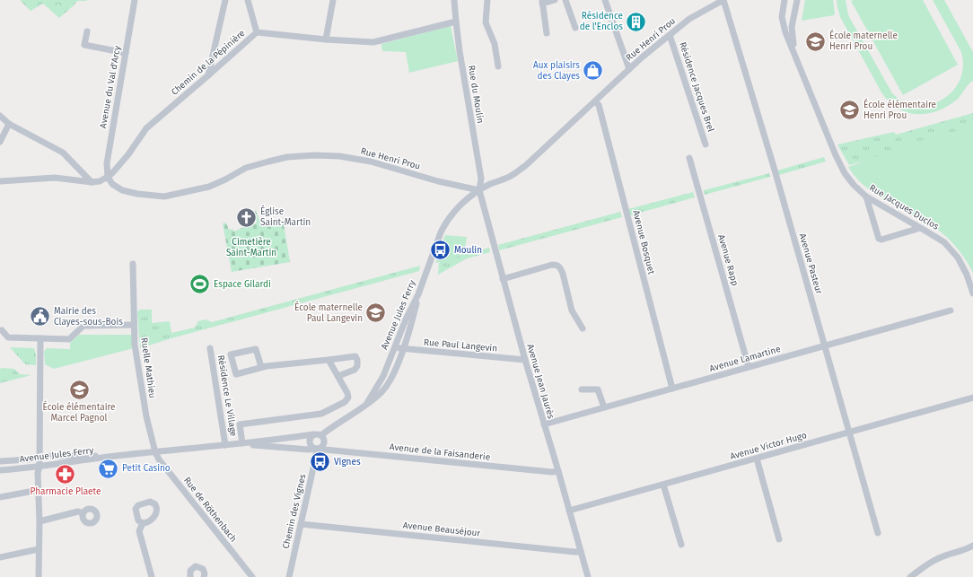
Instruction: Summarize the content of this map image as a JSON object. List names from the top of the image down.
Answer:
{
  "streets": {
    "street": [
      "Rue Henri Prou",
      "Chemin de la Pépinière",
      "Avenue du Val d'Arcy",
      "Résidence Jacques Brel",
      "Rue du Moulin",
      "Rue Jacques Duclos",
      "Avenue Bosquet",
      "Avenue Rapp",
      "Avenue Pasteur",
      "Avenue Jules Ferry",
      "Rue Paul Langevin",
      "Avenue Lamartine",
      "Ruelle Mathieu",
      "Avenue Jean Jaurès",
      "Résidence Le Village",
      "Avenue Victor Hugo",
      "Avenue de la Faisanderie",
      "Rue de Röthenbach",
      "Chemin des Vignes",
      "Avenue Beauséjour"
    ]
  },
  "crossings": [
    ["Rue Henri Prou", "Chemin de la Pépinière"],
    ["Rue Henri Prou", "Avenue du Val d'Arcy"],
    ["Rue Henri Prou", "Résidence Jacques Brel"],
    ["Rue Henri Prou", "Rue du Moulin"],
    ["Rue Henri Prou", "Avenue Bosquet"],
    ["Rue Henri Prou", "Avenue Pasteur"],
    ["Rue Henri Prou", "Avenue Jules Ferry"],
    ["Rue Henri Prou", "Avenue Jean Jaurès"],
    ["Chemin de la Pépinière", "Avenue du Val d'Arcy"],
    ["Chemin de la Pépinière", "Rue du Moulin"],
    ["Rue du Moulin", "Avenue Jules Ferry"],
    ["Rue du Moulin", "Avenue Jean Jaurès"],
    ["Avenue Bosquet", "Avenue Lamartine"],
    ["Avenue Rapp", "Avenue Lamartine"],
    ["Avenue Pasteur", "Avenue Lamartine"],
    ["Avenue Pasteur", "Avenue Victor Hugo"],
    ["Avenue Jules Ferry", "Rue Paul Langevin"],
    ["Avenue Jules Ferry", "Ruelle Mathieu"],
    ["Avenue Jules Ferry", "Avenue Jean Jaurès"],
    ["Avenue Jules Ferry", "Résidence Le Village"],
    ["Avenue Jules Ferry", "Avenue de la Faisanderie"],
    ["Avenue Jules Ferry", "Rue de Röthenbach"],
    ["Avenue Jules Ferry", "Chemin des Vignes"],
    ["Rue Paul Langevin", "Avenue Jean Jaurès"],
    ["Avenue Lamartine", "Avenue Jean Jaurès"],
    ["Ruelle Mathieu", "Rue de Röthenbach"],
    ["Avenue Jean Jaurès", "Avenue Victor Hugo"],
    ["Avenue Jean Jaurès", "Avenue de la Faisanderie"],
    ["Avenue Jean Jaurès", "Avenue Beauséjour"],
    ["Avenue de la Faisanderie", "Chemin des Vignes"],
    ["Chemin des Vignes", "Avenue Beauséjour"]
  ],
  "parks": ["Cimetière Saint-Martin"],
  "places": {
    "building": ["Résidence de l'Enclos"],
    "school or university": [
      "École maternelle Henri Prou",
      "École élémentaire Henri Prou",
      "École maternelle Paul Langevin",
      "École élémentaire Marcel Pagnol"
    ],
    "shop": ["Aux plaisirs des Clayes"],
    "church": ["Église Saint-Martin"],
    "bus stop": ["Moulin", "Vignes"],
    "sports": ["Espace Gilardi"],
    "public building": ["Mairie des Clayes-sous-Bois"],
    "supermarket": ["Petit Casino"],
    "pharmacy": ["Pharmacie Plaete"]
  }
}
